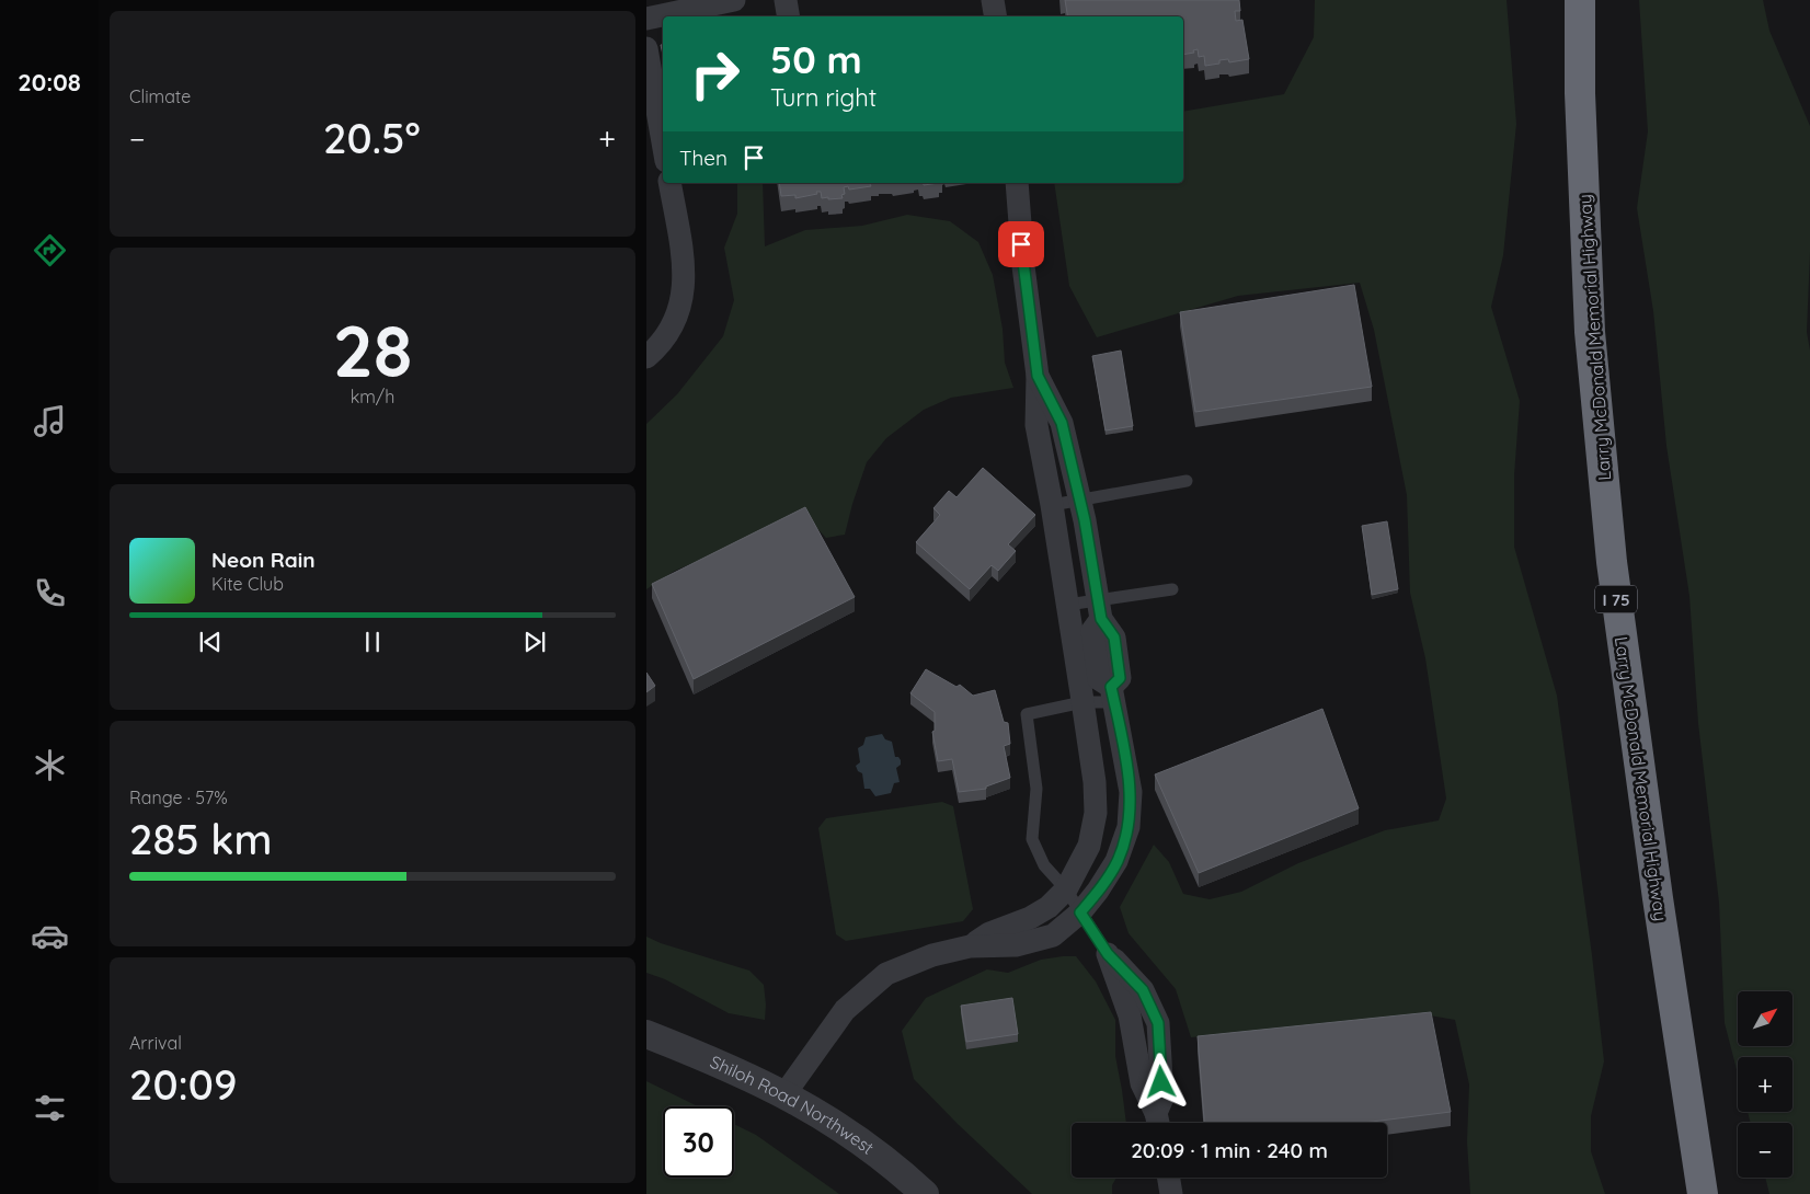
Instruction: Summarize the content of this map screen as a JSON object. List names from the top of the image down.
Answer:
{
  "streets": {
    "highway": ["Larry McDonald Memorial Highway", "I 75"],
    "street": ["Shiloh Road Northwest"]
  },
  "north": "top right",
  "page": {
    "tabs": "20:08",
    "tile": [
      "Climate",
      ["28", "km/h"],
      ["Range · 57%", "285 km"],
      ["Arrival", "20:09"]
    ],
    "turn": ["50 m", "Turn right"],
    "heat": ["−", "20.5°", "+"],
    "then": "Then",
    "song": ["Neon Rain", "Kite Club"],
    "map_buttons": ["+", "−"],
    "limit": "30",
    "trip": "20:09 · 1 min · 240 m"
  }
}
